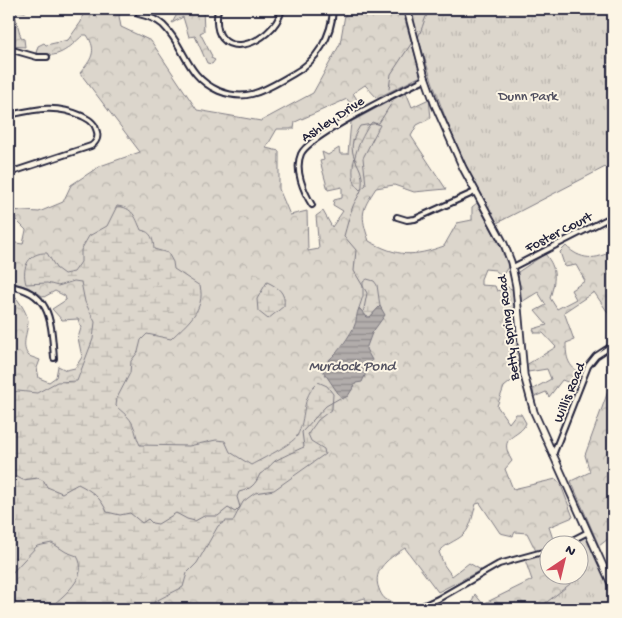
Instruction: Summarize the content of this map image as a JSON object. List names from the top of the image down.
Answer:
{
  "streets": {
    "street": [
      "Ashley Drive",
      "Foster Court",
      "Betty Spring Road",
      "Willis Road"
    ]
  },
  "crossings": [
    ["Ashley Drive", "Betty Spring Road"],
    ["Foster Court", "Betty Spring Road"],
    ["Betty Spring Road", "Willis Road"]
  ],
  "water": ["Murdock Pond"],
  "parks": ["Dunn Park"],
  "north": "top right"
}
